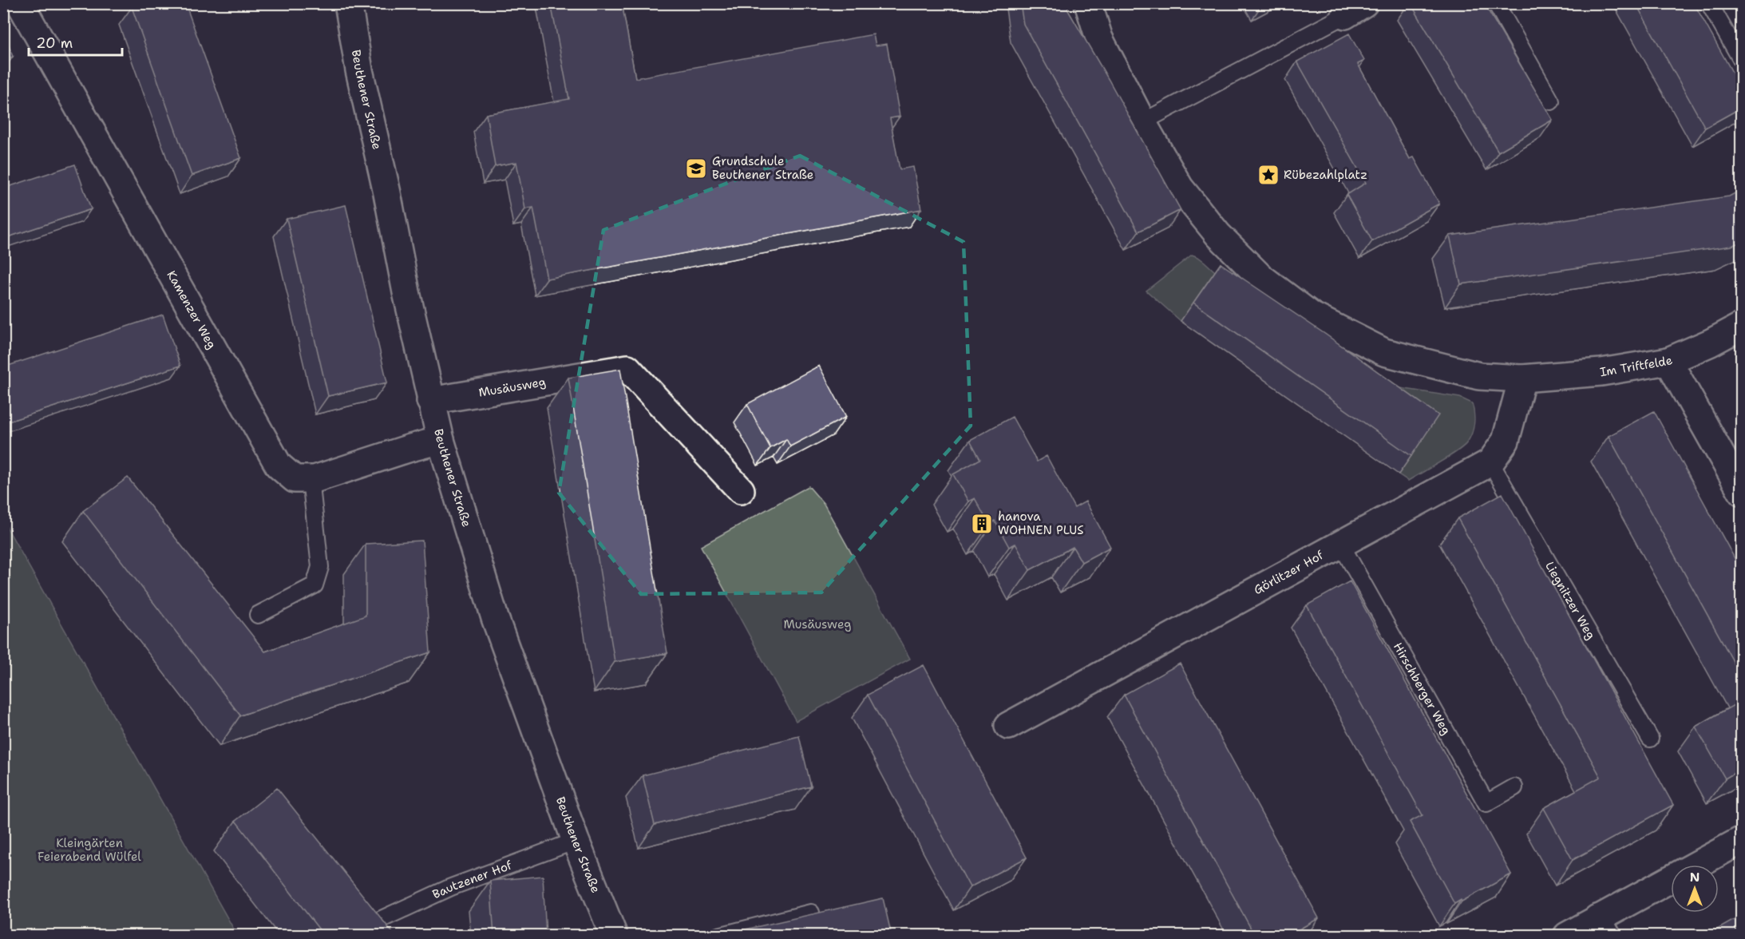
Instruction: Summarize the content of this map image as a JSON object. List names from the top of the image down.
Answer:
{
  "streets": {
    "street": [
      "Beuthener Straße",
      "Kamenzer Weg",
      "Im Triftfelde",
      "Musäusweg",
      "Görlitzer Hof"
    ],
    "lane": ["Liegnitzer Weg", "Hirschberger Weg", "Bautzener Hof"]
  },
  "crossings": [
    ["Beuthener Straße", "Kamenzer Weg"],
    ["Beuthener Straße", "Musäusweg"],
    ["Beuthener Straße", "Bautzener Hof"],
    ["Im Triftfelde", "Görlitzer Hof"],
    ["Görlitzer Hof", "Liegnitzer Weg"],
    ["Görlitzer Hof", "Hirschberger Weg"]
  ],
  "parks": ["Musäusweg", "Kleingärten Feierabend Wülfel"],
  "places": {
    "school or university": ["Grundschule Beuthener Straße"],
    "place": ["Rübezahlplatz"],
    "building": ["hanova WOHNEN PLUS"]
  },
  "scale_bar": "20 m",
  "north": "top"
}
